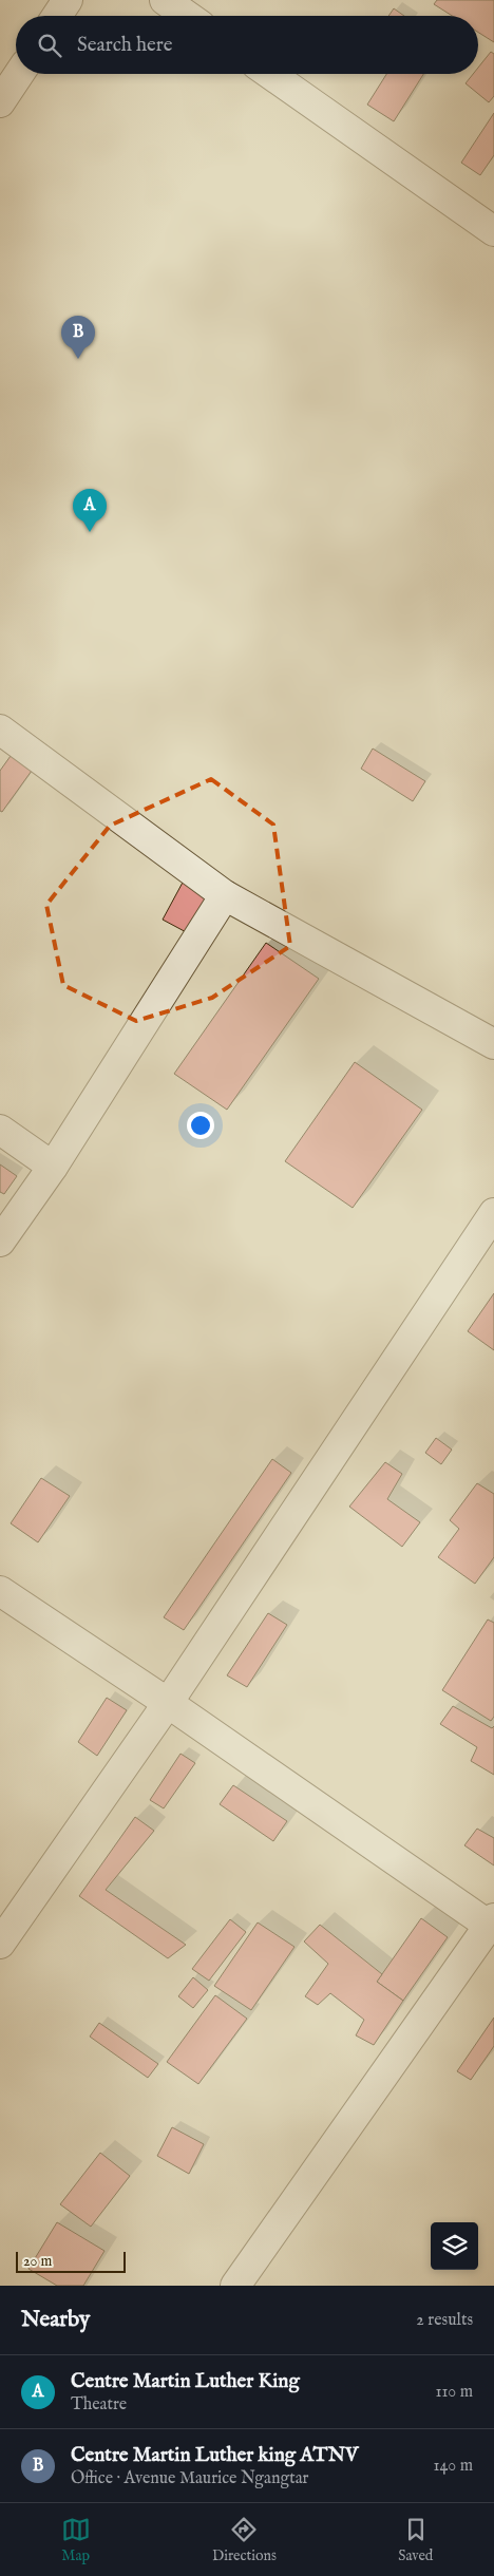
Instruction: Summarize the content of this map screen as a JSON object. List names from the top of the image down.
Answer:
{
  "scale_bar": "20 m",
  "page": {
    "search": "Search here",
    "pins": ["B", "A"],
    "scale": "20 m",
    "heading": ["Nearby", "2 results"],
    "list": [
      {
        "mark": "A",
        "name": "Centre Martin Luther King",
        "note": "Theatre",
        "value": "110 m"
      },
      {
        "mark": "B",
        "name": "Centre Martin Luther king ATNV",
        "note": "Office · Avenue Maurice Ngangtar",
        "value": "140 m"
      }
    ],
    "nav": ["Map", "Directions", "Saved"]
  }
}
